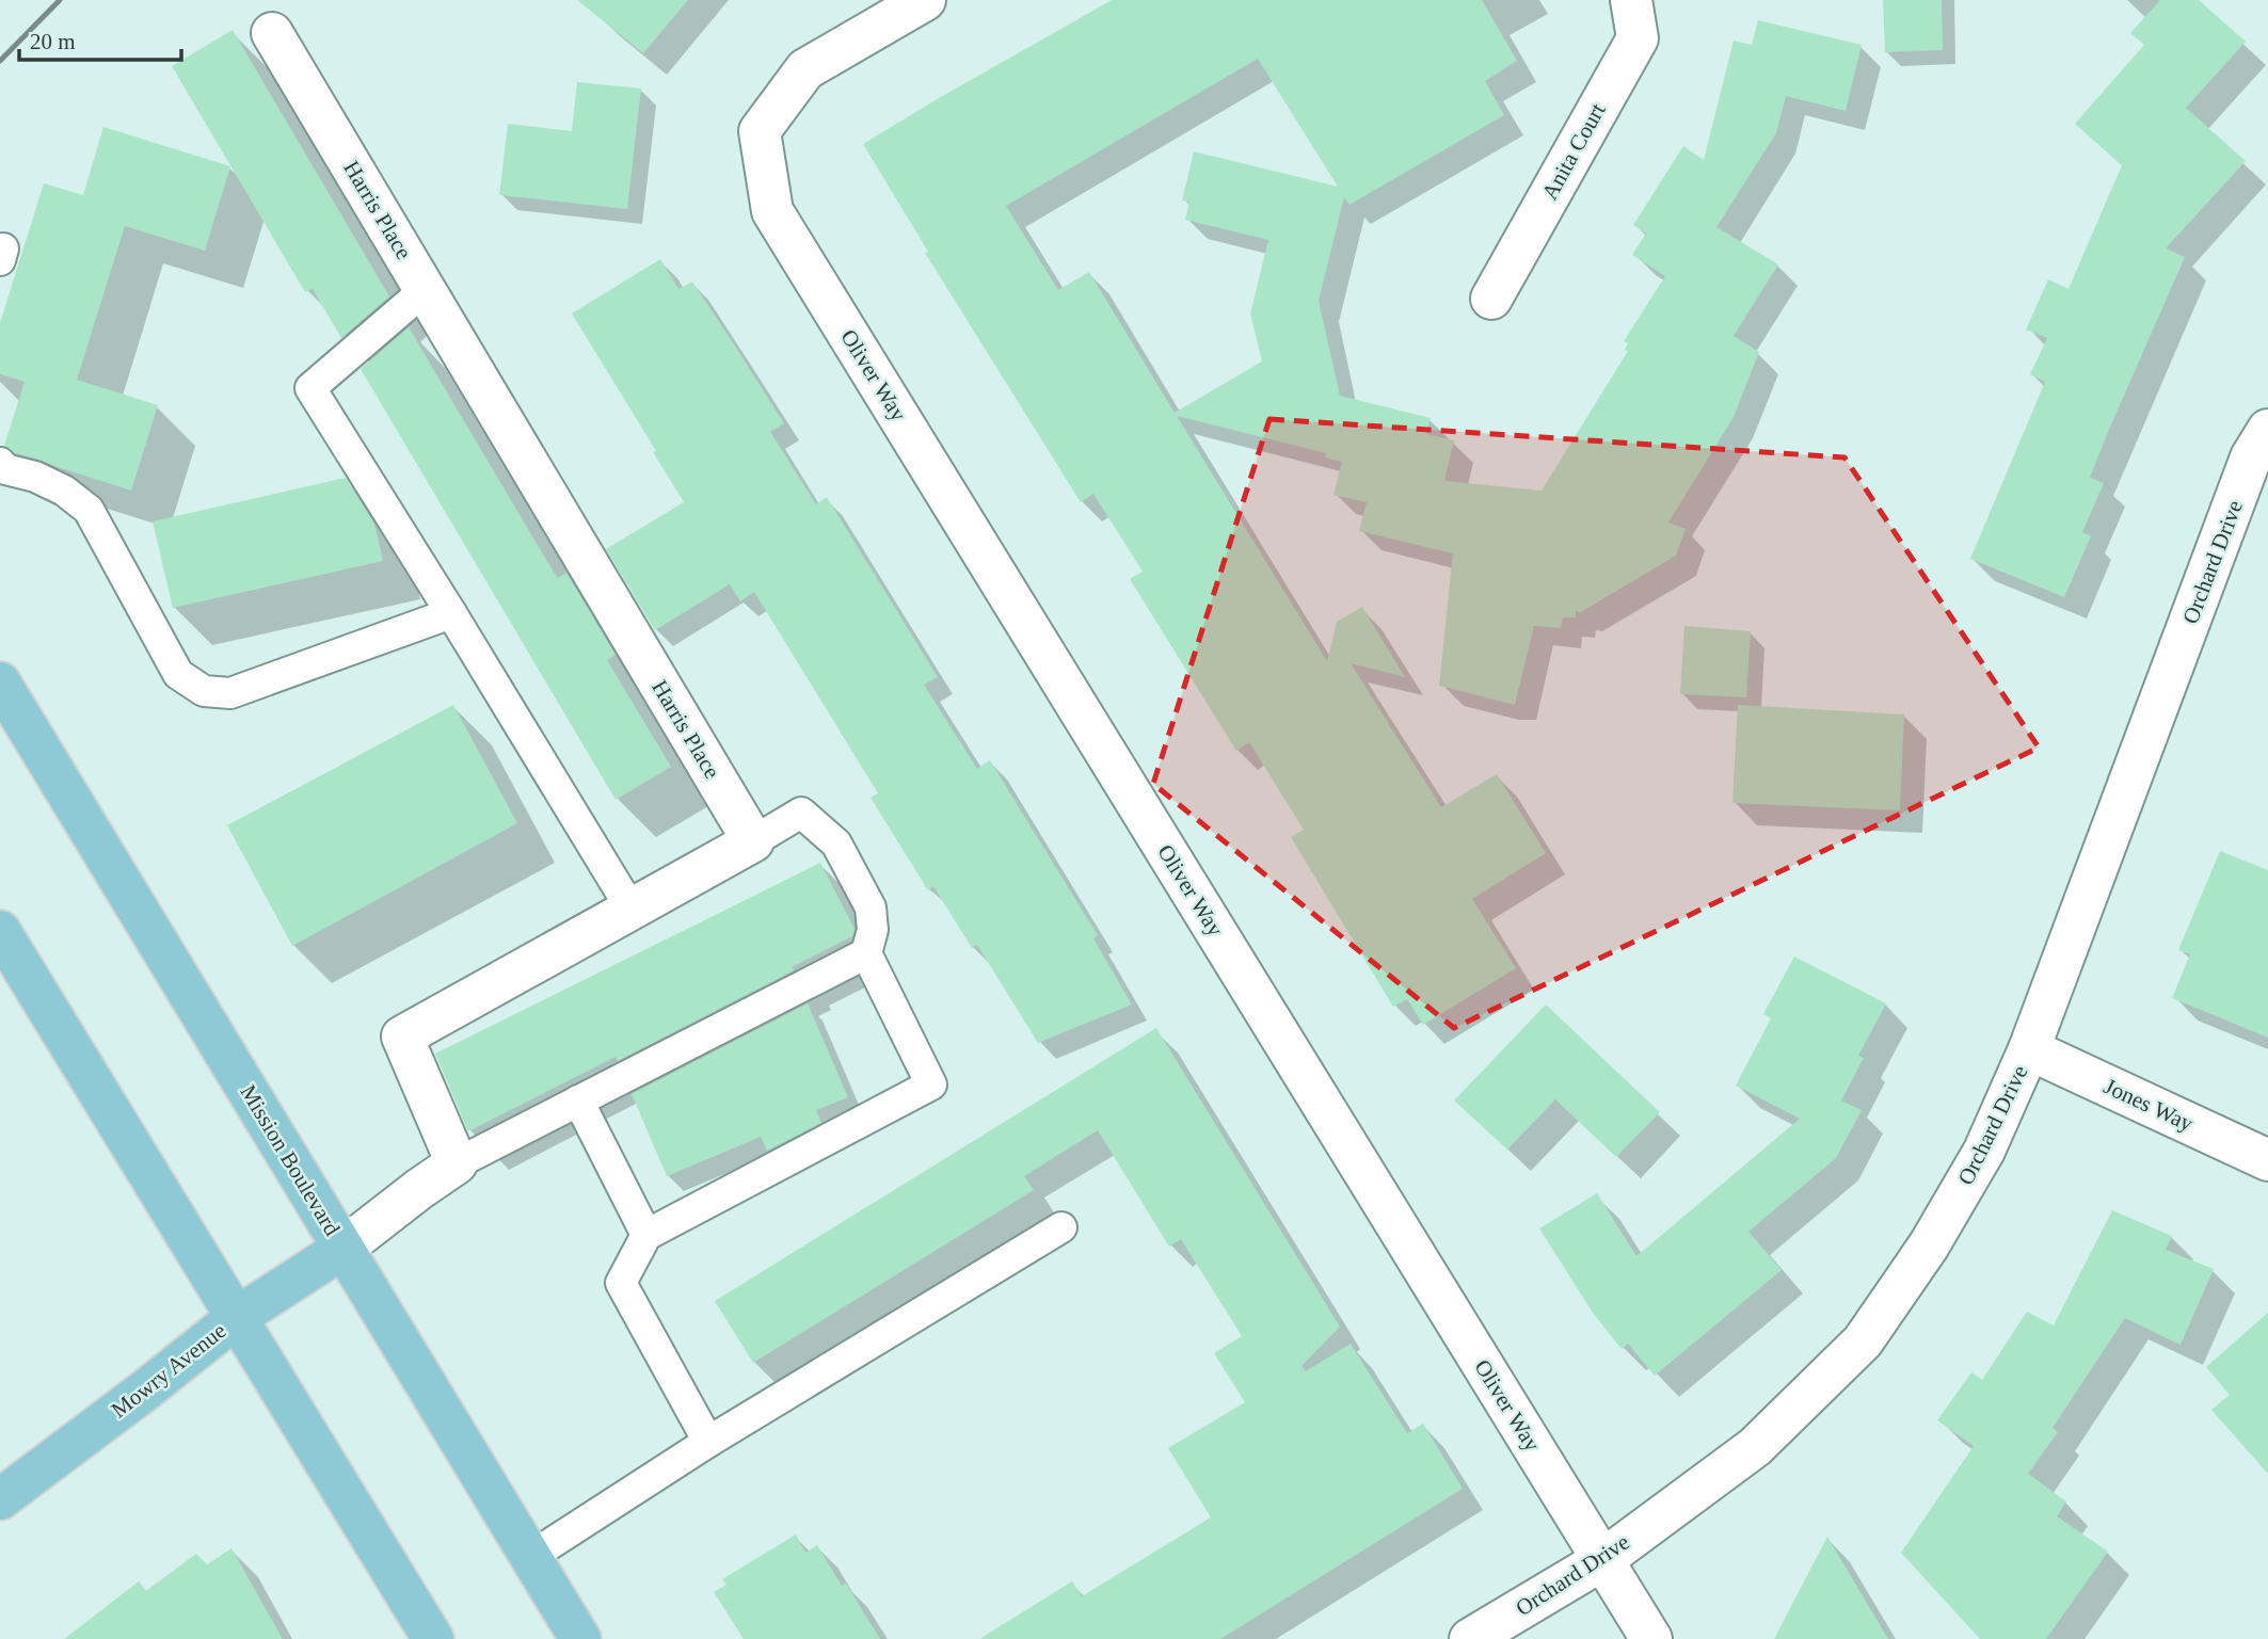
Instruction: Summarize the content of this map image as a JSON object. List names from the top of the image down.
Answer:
{
  "streets": {
    "main road": ["Mission Boulevard", "Mowry Avenue"],
    "street": [
      "Anita Court",
      "Harris Place",
      "Oliver Way",
      "Orchard Drive",
      "Jones Way"
    ]
  },
  "crossings": [
    ["Oliver Way", "Orchard Drive"],
    ["Orchard Drive", "Jones Way"],
    ["Mission Boulevard", "Mowry Avenue"]
  ],
  "scale_bar": "20 m"
}
